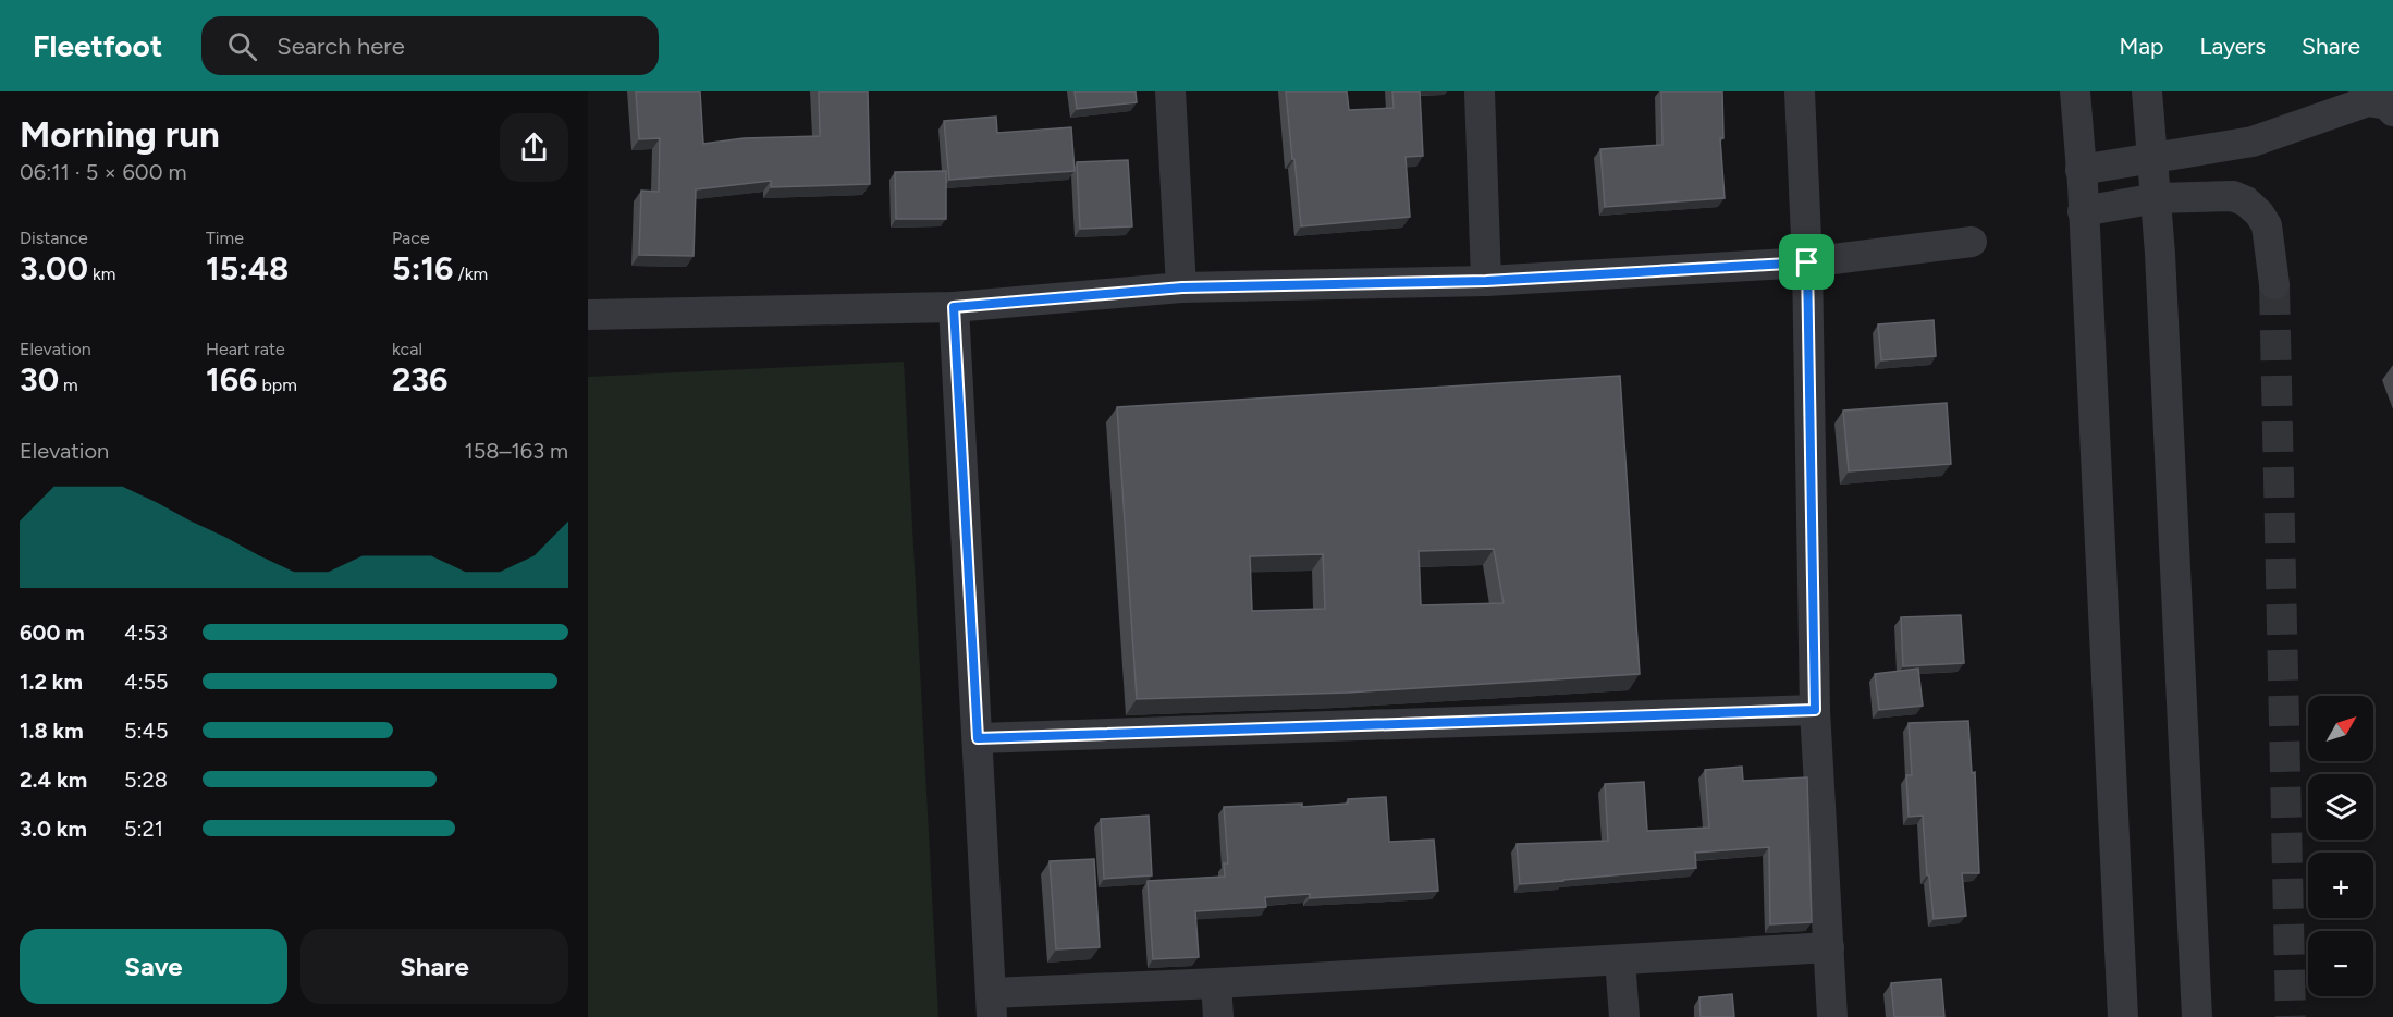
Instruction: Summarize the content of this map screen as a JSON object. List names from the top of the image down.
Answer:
{
  "north": "top right",
  "page": {
    "header": "Fleetfoot",
    "search": "Search here",
    "nav": ["Map", "Layers", "Share"],
    "heading": ["Morning run", "06:11 · 5 × 600 m"],
    "stats": [
      ["Distance", "3.00 km"],
      ["Time", "15:48"],
      ["Pace", "5:16 /km"],
      ["Elevation", "30 m"],
      ["Heart rate", "166 bpm"],
      ["kcal", "236"]
    ],
    "chart": ["Elevation", "158–163 m"],
    "list": [
      {
        "name": "600 m",
        "note": "4:53"
      },
      {
        "name": "1.2 km",
        "note": "4:55"
      },
      {
        "name": "1.8 km",
        "note": "5:45"
      },
      {
        "name": "2.4 km",
        "note": "5:28"
      },
      {
        "name": "3.0 km",
        "note": "5:21"
      }
    ],
    "map_buttons": ["+", "−"],
    "buttons": ["Save", "Share"]
  }
}
